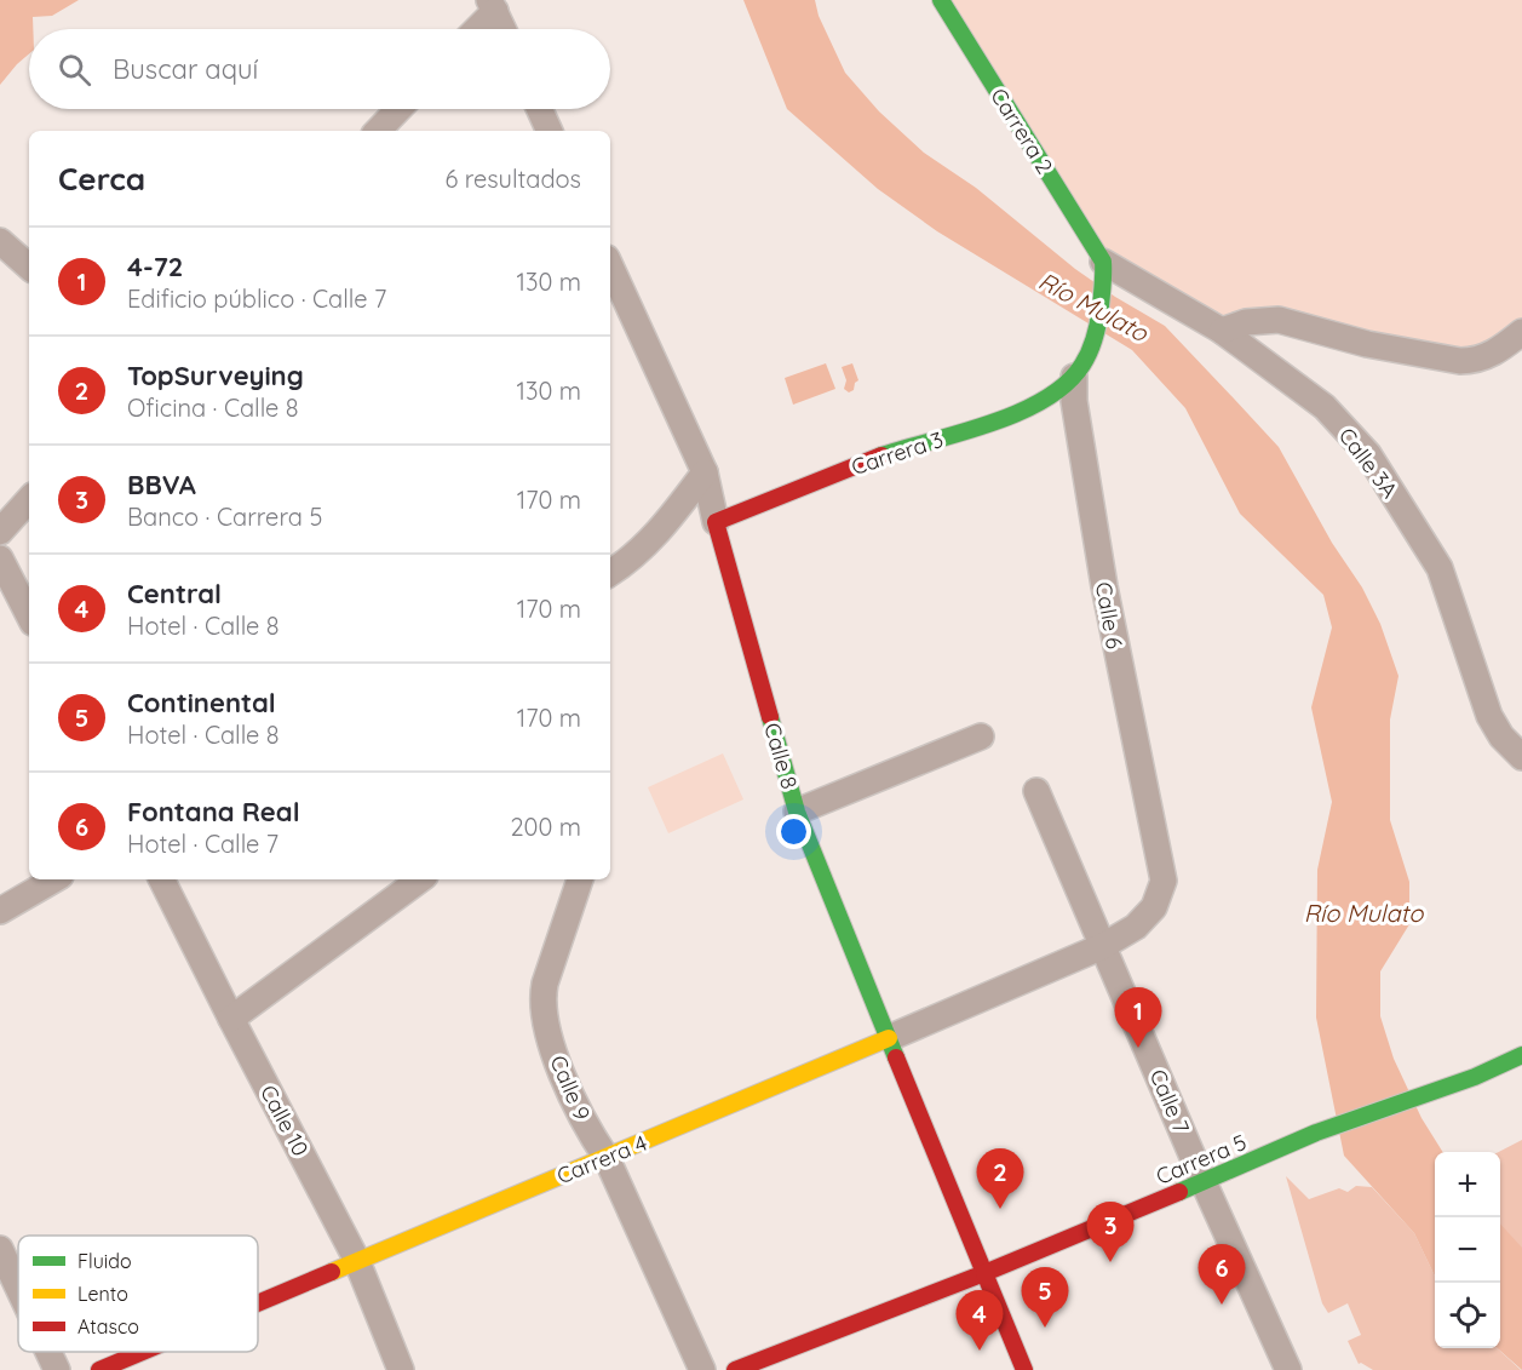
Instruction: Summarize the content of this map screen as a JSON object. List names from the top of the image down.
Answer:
{
  "streets": {
    "main road": [
      "Carrera 2",
      "Carrera 3",
      "Calle 8",
      "Carrera 4",
      "Carrera 5"
    ],
    "street": [
      "Calle 3A",
      "Calle 6",
      "Calle 9",
      "Calle 7",
      "Calle 10"
    ]
  },
  "crossings": [
    ["Carrera 2", "Calle 3A"],
    ["Carrera 3", "Calle 6"],
    ["Carrera 3", "Calle 8"],
    ["Calle 6", "Calle 7"],
    ["Calle 6", "Carrera 4"],
    ["Calle 8", "Carrera 4"],
    ["Calle 8", "Carrera 5"],
    ["Calle 9", "Carrera 4"],
    ["Calle 7", "Carrera 4"],
    ["Calle 7", "Carrera 5"],
    ["Calle 10", "Carrera 4"]
  ],
  "water": ["Río Mulato"],
  "legend": ["Fluido", "Lento", "Atasco"],
  "page": {
    "search": "Buscar aquí",
    "heading": ["Cerca", "6 resultados"],
    "list": [
      {
        "mark": "1",
        "name": "4-72",
        "note": "Edificio público · Calle 7",
        "value": "130 m"
      },
      {
        "mark": "2",
        "name": "TopSurveying",
        "note": "Oficina · Calle 8",
        "value": "130 m"
      },
      {
        "mark": "3",
        "name": "BBVA",
        "note": "Banco · Carrera 5",
        "value": "170 m"
      },
      {
        "mark": "4",
        "name": "Central",
        "note": "Hotel · Calle 8",
        "value": "170 m"
      },
      {
        "mark": "5",
        "name": "Continental",
        "note": "Hotel · Calle 8",
        "value": "170 m"
      },
      {
        "mark": "6",
        "name": "Fontana Real",
        "note": "Hotel · Calle 7",
        "value": "200 m"
      }
    ],
    "pins": [
      "1",
      "2",
      "3",
      "6",
      "5",
      "4"
    ],
    "map_buttons": ["+", "−"]
  }
}
